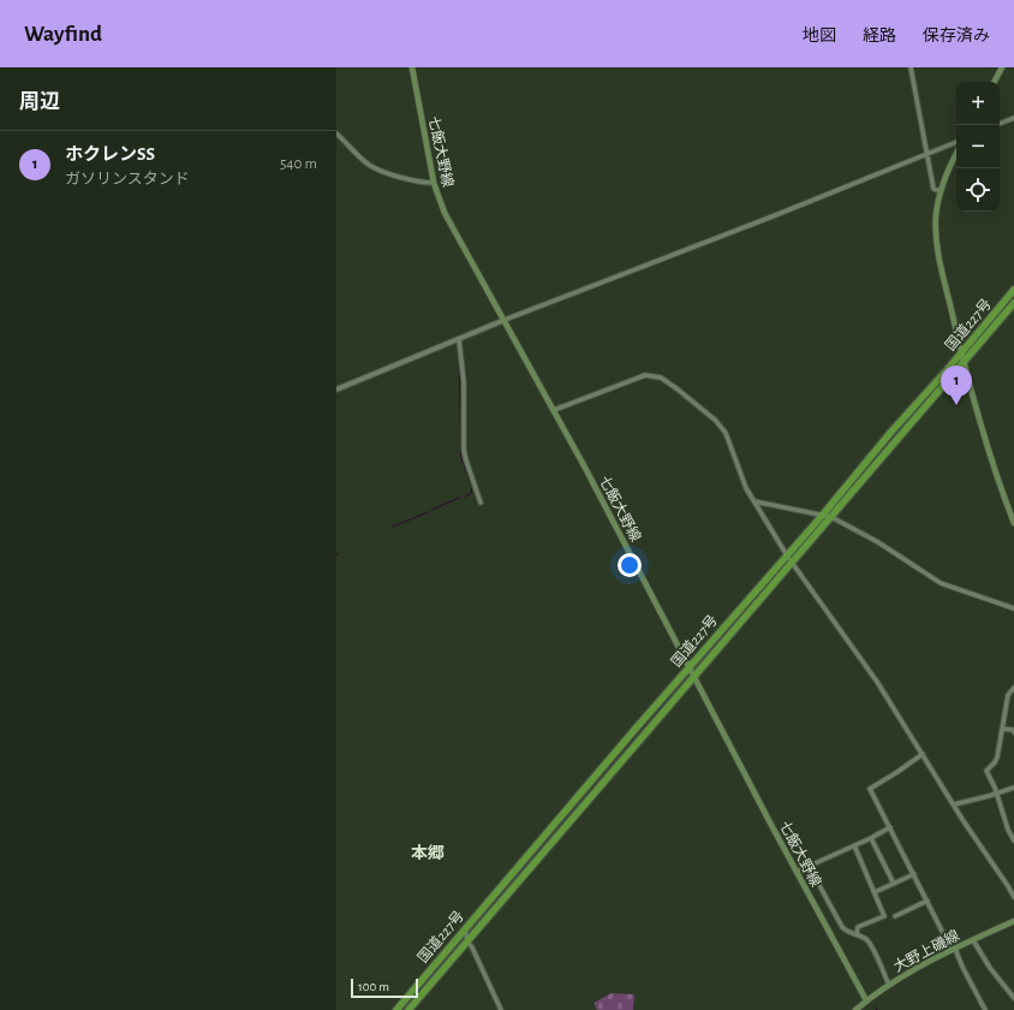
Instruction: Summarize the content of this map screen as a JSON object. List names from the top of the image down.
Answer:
{
  "streets": {
    "highway": ["国道227号"],
    "main road": ["七飯大野線", "大野上磯線"]
  },
  "crossings": [
    ["七飯大野線", "国道227号"],
    ["七飯大野線", "大野上磯線"]
  ],
  "districts": ["本郷"],
  "scale_bar": "100 m",
  "page": {
    "header": "Wayfind",
    "nav": ["地図", "経路", "保存済み"],
    "heading": "周辺",
    "map_buttons": ["+", "−"],
    "list": [
      {
        "mark": "1",
        "name": "ホクレンSS",
        "note": "ガソリンスタンド",
        "value": "540 m"
      }
    ],
    "pins": "1",
    "scale": "100 m"
  }
}
